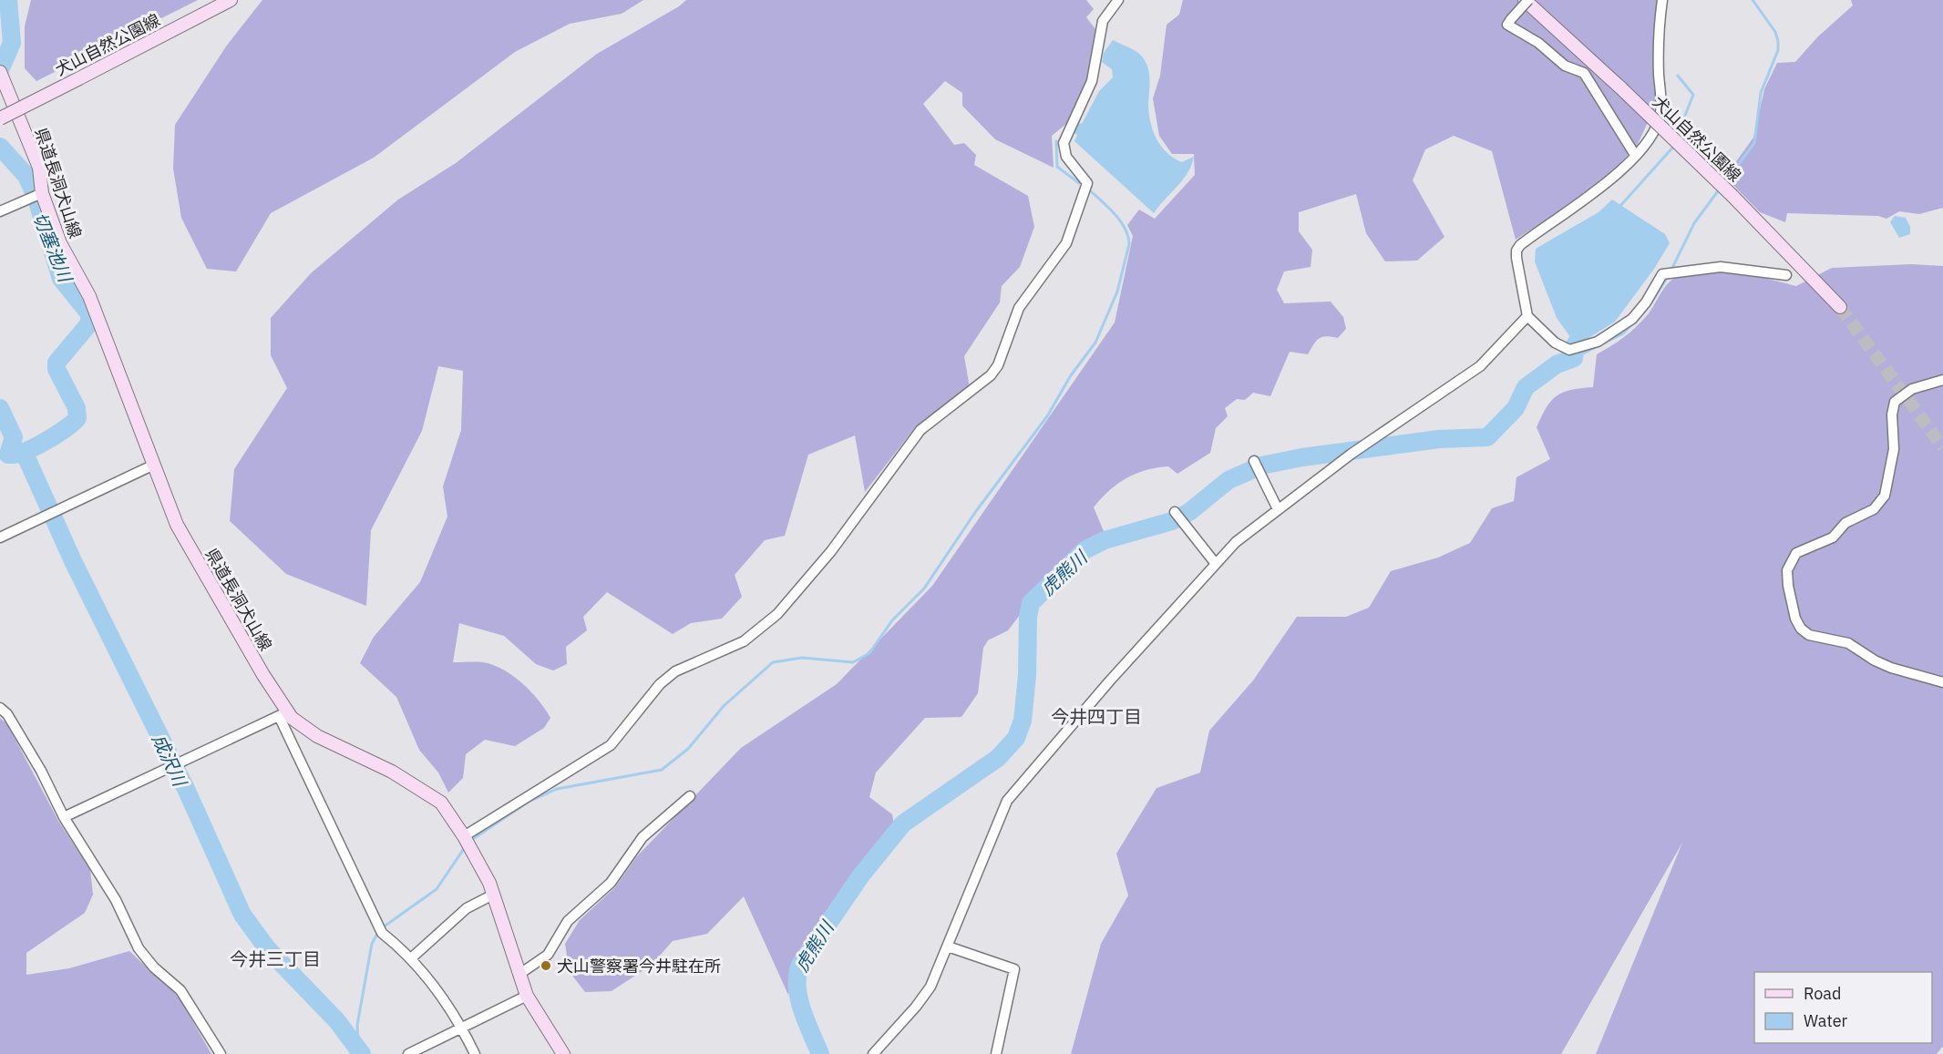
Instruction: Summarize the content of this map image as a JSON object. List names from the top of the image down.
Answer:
{
  "streets": {
    "main road": ["犬山自然公園線", "県道長洞犬山線"]
  },
  "districts": ["今井四丁目", "今井三丁目"],
  "water": ["切塞池川", "虎熊川", "成沢川"],
  "places": ["犬山警察署今井駐在所"],
  "legend": ["Road", "Water"]
}
